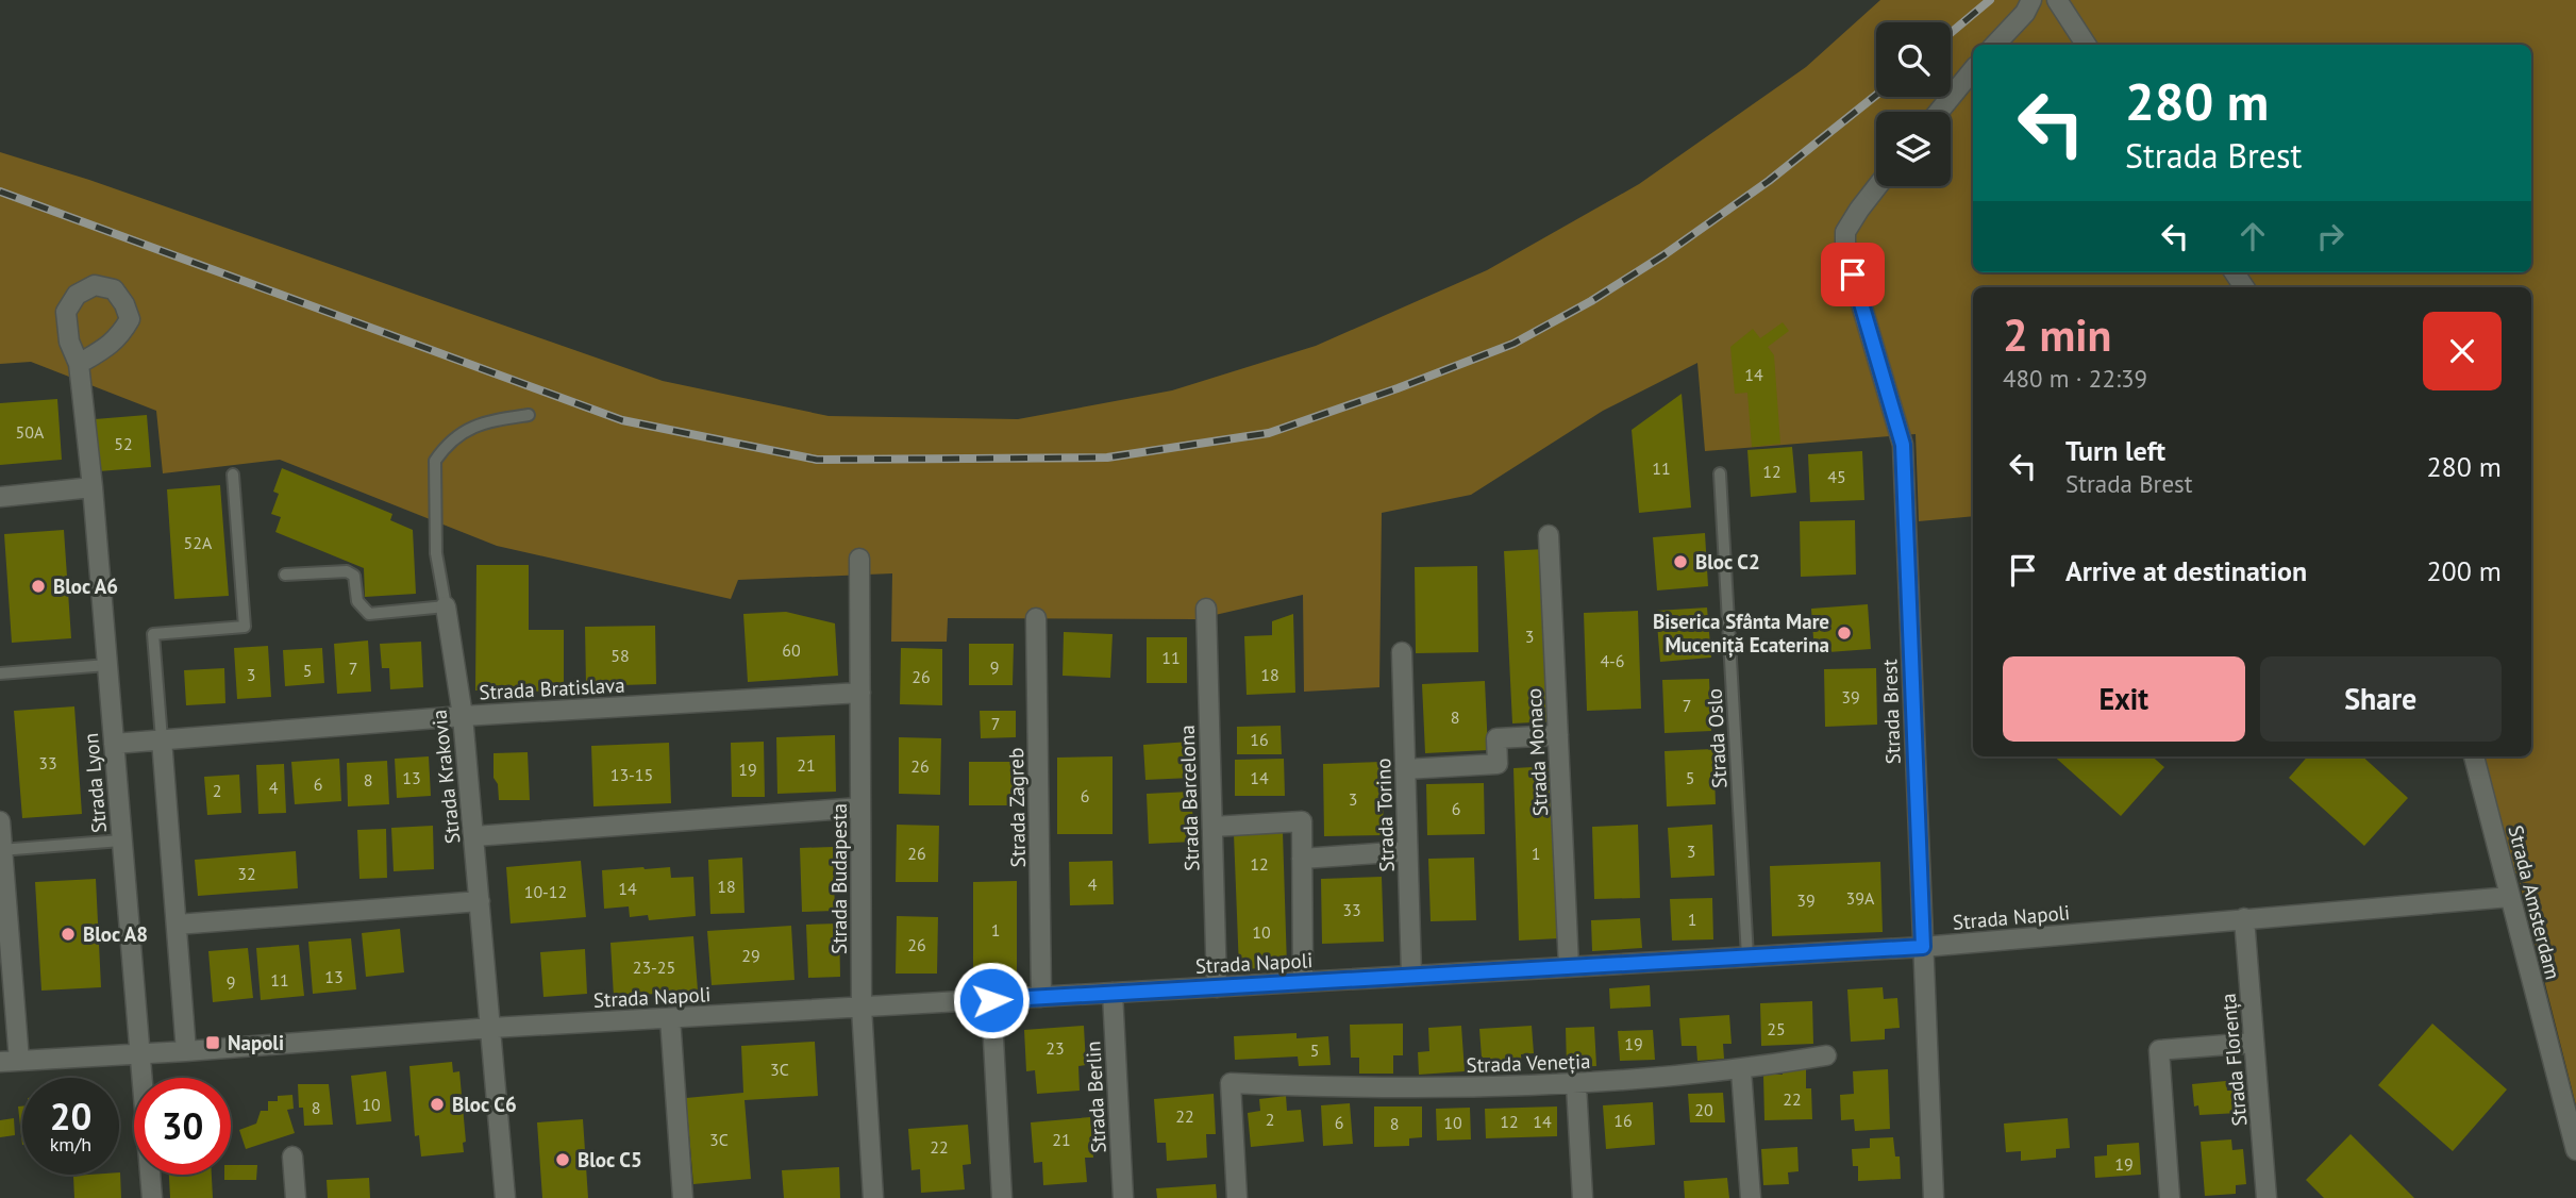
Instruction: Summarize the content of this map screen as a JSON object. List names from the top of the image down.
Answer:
{
  "streets": {
    "street": [
      "Strada Bratislava",
      "Strada Brest",
      "Strada Monaco",
      "Strada Krakovia",
      "Strada Lyon",
      "Strada Barcelona",
      "Strada Zagreb",
      "Strada Torino",
      "Strada Budapesta",
      "Strada Amsterdam",
      "Strada Napoli",
      "Strada Florența",
      "Strada Veneția",
      "Strada Berlin"
    ],
    "lane": ["Strada Oslo"]
  },
  "crossings": [
    ["Strada Bratislava", "Strada Krakovia"],
    ["Strada Bratislava", "Strada Lyon"],
    ["Strada Bratislava", "Strada Budapesta"],
    ["Strada Brest", "Strada Napoli"],
    ["Strada Oslo", "Strada Napoli"],
    ["Strada Monaco", "Strada Napoli"],
    ["Strada Krakovia", "Strada Napoli"],
    ["Strada Lyon", "Strada Napoli"],
    ["Strada Barcelona", "Strada Napoli"],
    ["Strada Zagreb", "Strada Napoli"],
    ["Strada Torino", "Strada Napoli"],
    ["Strada Budapesta", "Strada Napoli"],
    ["Strada Amsterdam", "Strada Napoli"],
    ["Strada Napoli", "Strada Florența"],
    ["Strada Napoli", "Strada Berlin"]
  ],
  "places": {
    "other": [
      "Bloc C2",
      "Bloc A6",
      "Biserica Sfânta Mare Muceniță Ecaterina",
      "Bloc A8",
      "Bloc C6",
      "Bloc C5"
    ],
    "transit": ["Napoli"]
  },
  "house_numbers": [
    "14",
    "50A",
    "52",
    "11",
    "12",
    "45",
    "52A",
    "3",
    "60",
    "58",
    "11",
    "4-6",
    "9",
    "7",
    "5",
    "3",
    "18",
    "26",
    "39",
    "7",
    "8",
    "7",
    "16",
    "33",
    "21",
    "26",
    "19",
    "13-15",
    "13",
    "14",
    "5",
    "8",
    "6",
    "4",
    "2",
    "6",
    "3",
    "6",
    "3",
    "26",
    "1",
    "12",
    "32",
    "4",
    "18",
    "14",
    "10-12",
    "39A",
    "39",
    "33",
    "1",
    "1",
    "10",
    "26",
    "29",
    "23-25",
    "13",
    "11",
    "9",
    "25",
    "19",
    "23",
    "5",
    "3C",
    "22",
    "10",
    "8",
    "20",
    "22",
    "2",
    "16",
    "12",
    "14",
    "6",
    "10",
    "8",
    "3C",
    "21",
    "22",
    "19"
  ],
  "page": {
    "turn": ["280 m", "Strada Brest"],
    "heading": ["2 min", "480 m · 22:39"],
    "list": [
      {
        "name": "Turn left",
        "note": "Strada Brest",
        "value": "280 m"
      },
      {
        "name": "Arrive at destination",
        "value": "200 m"
      }
    ],
    "buttons": ["Exit", "Share"],
    "speed": "20 km/h",
    "limit": "30"
  }
}
